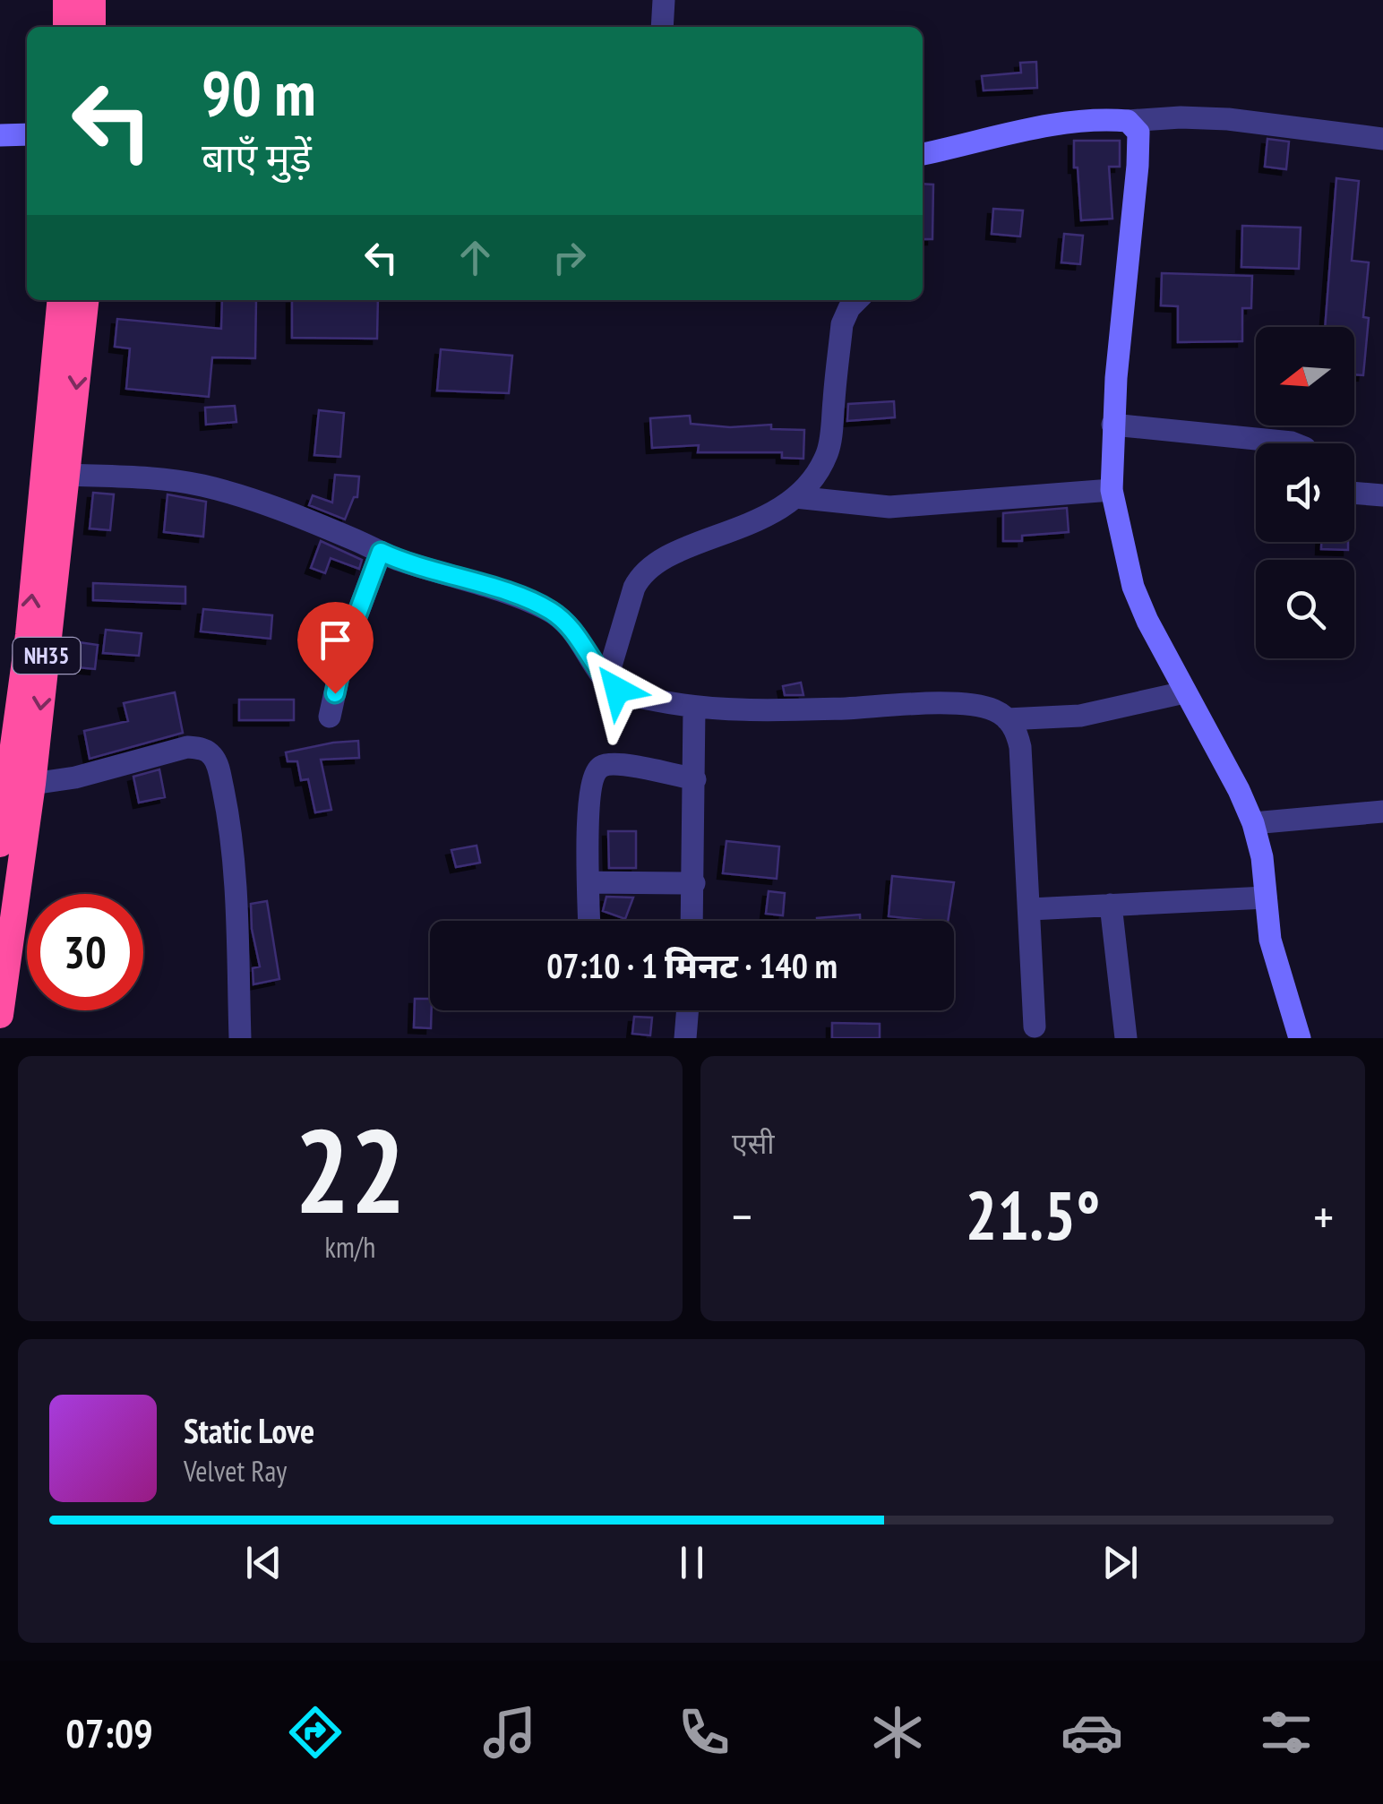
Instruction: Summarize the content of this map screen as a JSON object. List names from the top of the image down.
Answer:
{
  "streets": {
    "highway": ["NH35"]
  },
  "north": "left",
  "page": {
    "turn": ["90 m", "बाएँ मुड़ें"],
    "limit": "30",
    "trip": "07:10 · 1 मिनट · 140 m",
    "tile": [
      ["22", "km/h"],
      "एसी"
    ],
    "heat": ["−", "21.5°", "+"],
    "song": ["Static Love", "Velvet Ray"],
    "tabs": "07:09"
  }
}
